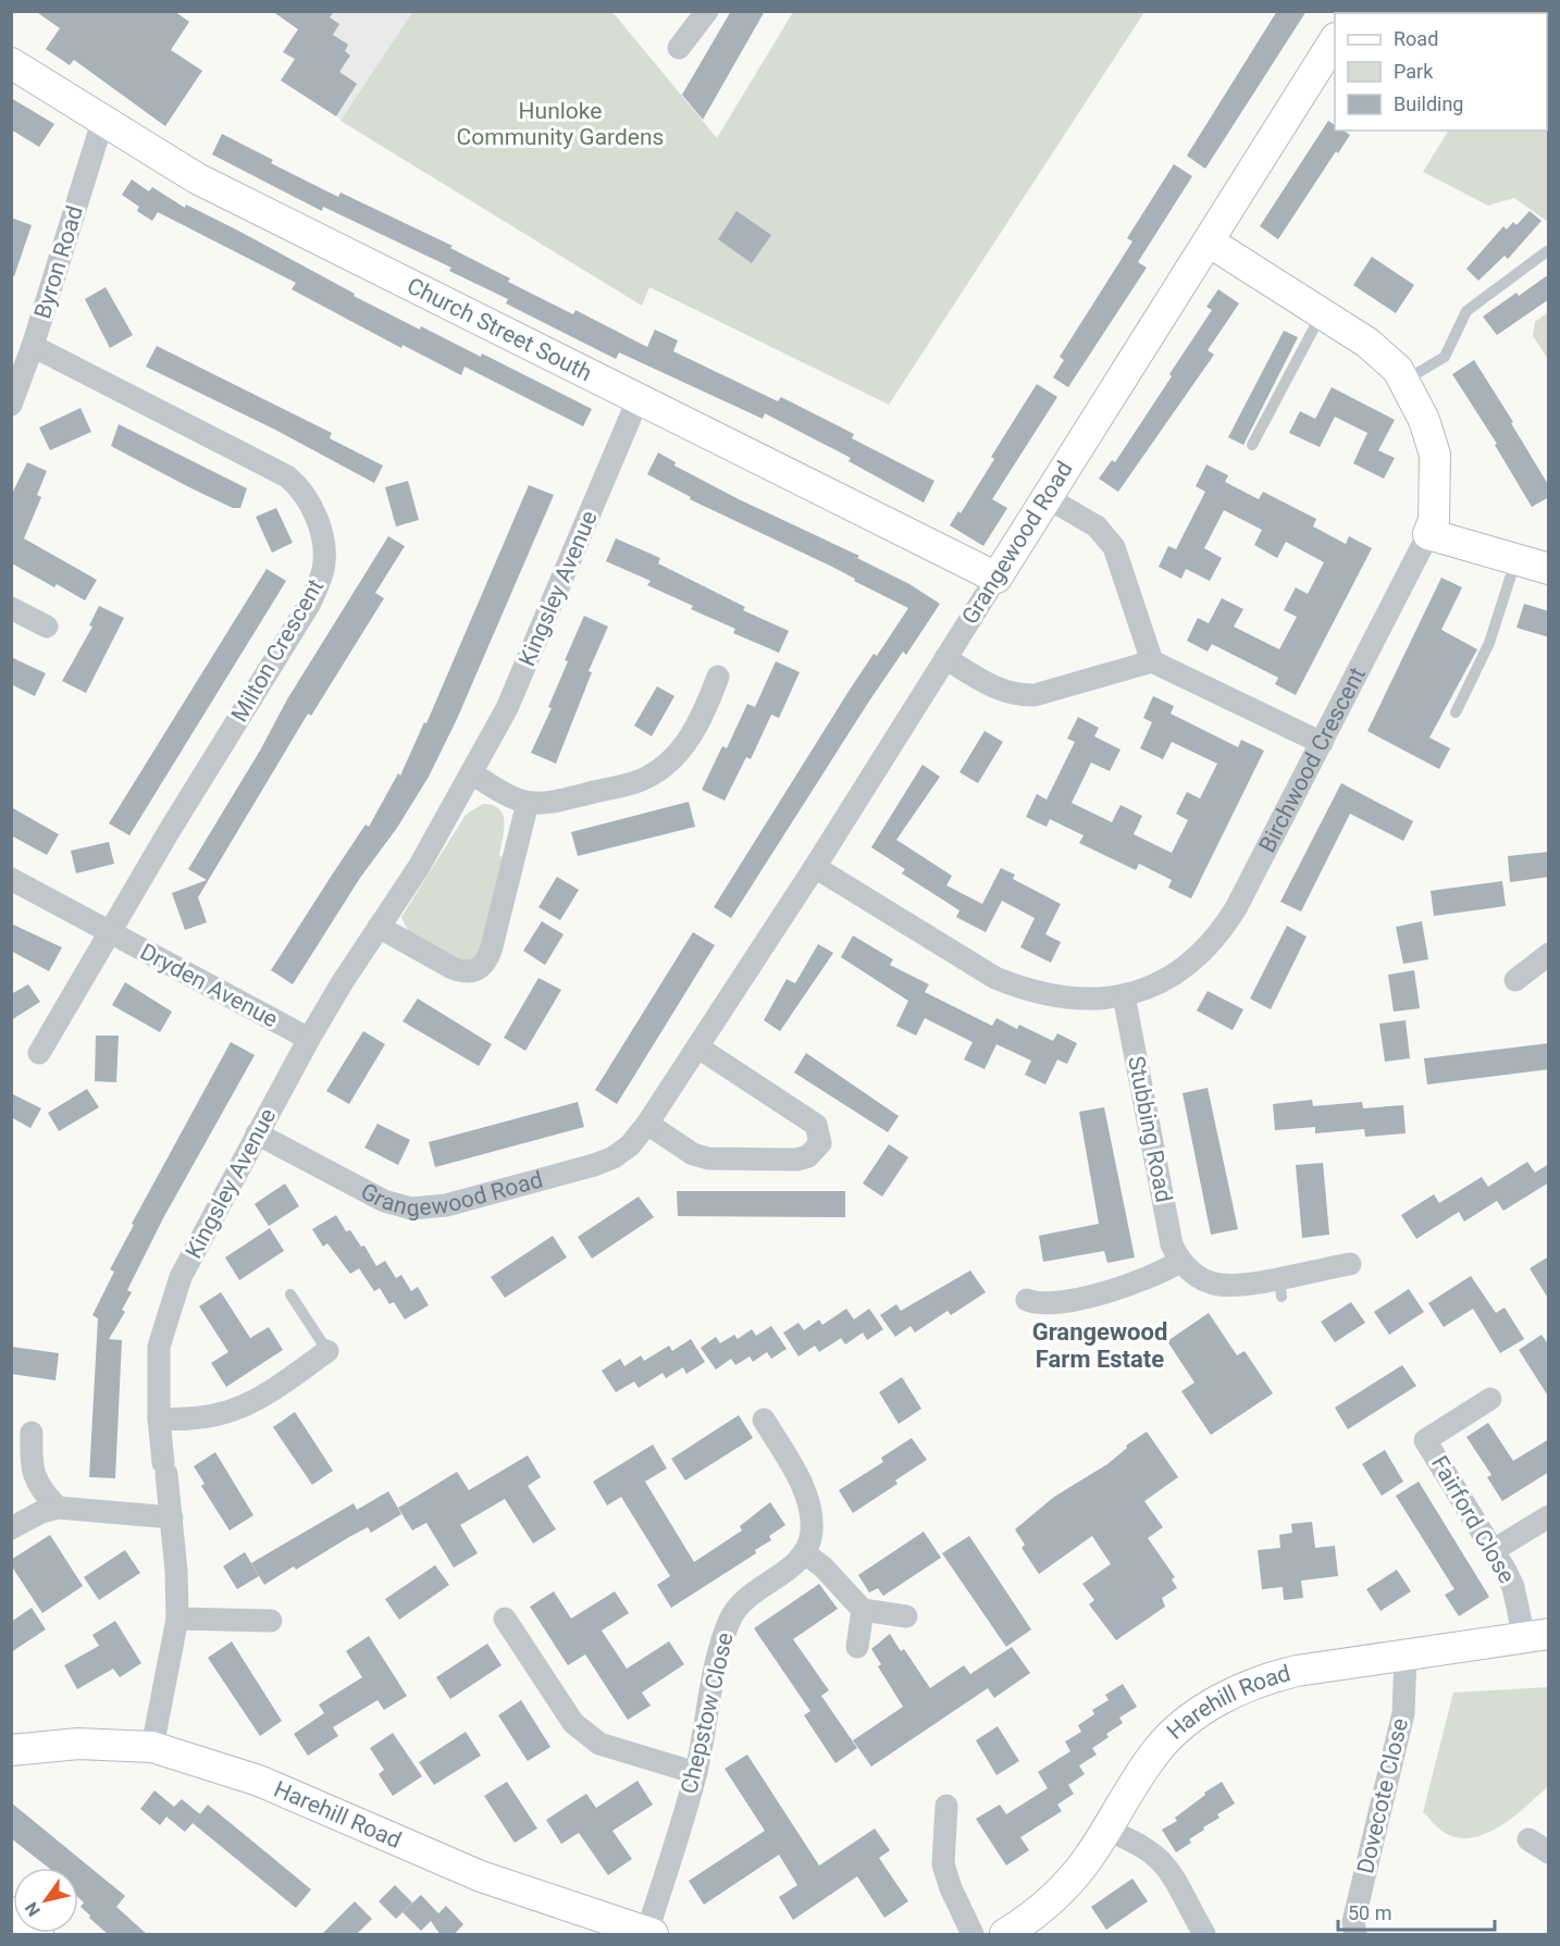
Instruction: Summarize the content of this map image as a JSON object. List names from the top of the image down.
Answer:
{
  "streets": {
    "street": [
      "Byron Road",
      "Church Street South",
      "Grangewood Road",
      "Kingsley Avenue",
      "Milton Crescent",
      "Birchwood Crescent",
      "Dryden Avenue",
      "Stubbing Road",
      "Fairford Close",
      "Harehill Road",
      "Chepstow Close",
      "Dovecote Close"
    ]
  },
  "crossings": [
    ["Byron Road", "Church Street South"],
    ["Byron Road", "Milton Crescent"],
    ["Church Street South", "Grangewood Road"],
    ["Church Street South", "Kingsley Avenue"],
    ["Grangewood Road", "Kingsley Avenue"],
    ["Grangewood Road", "Birchwood Crescent"],
    ["Kingsley Avenue", "Dryden Avenue"],
    ["Kingsley Avenue", "Harehill Road"],
    ["Milton Crescent", "Dryden Avenue"],
    ["Birchwood Crescent", "Stubbing Road"],
    ["Fairford Close", "Harehill Road"],
    ["Harehill Road", "Chepstow Close"],
    ["Harehill Road", "Dovecote Close"]
  ],
  "districts": ["Grangewood Farm Estate"],
  "parks": ["Hunloke Community Gardens"],
  "legend": ["Road", "Park", "Building"],
  "scale_bar": "50 m",
  "north": "bottom left"
}
